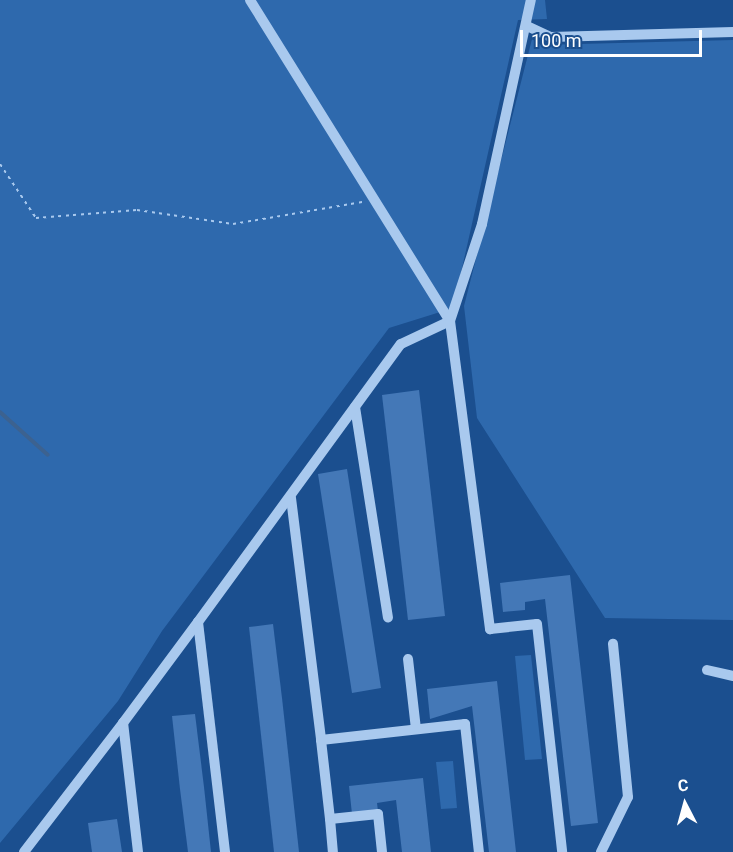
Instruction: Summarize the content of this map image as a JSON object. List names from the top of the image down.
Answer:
{
  "scale_bar": "100 m",
  "north": "top"
}
